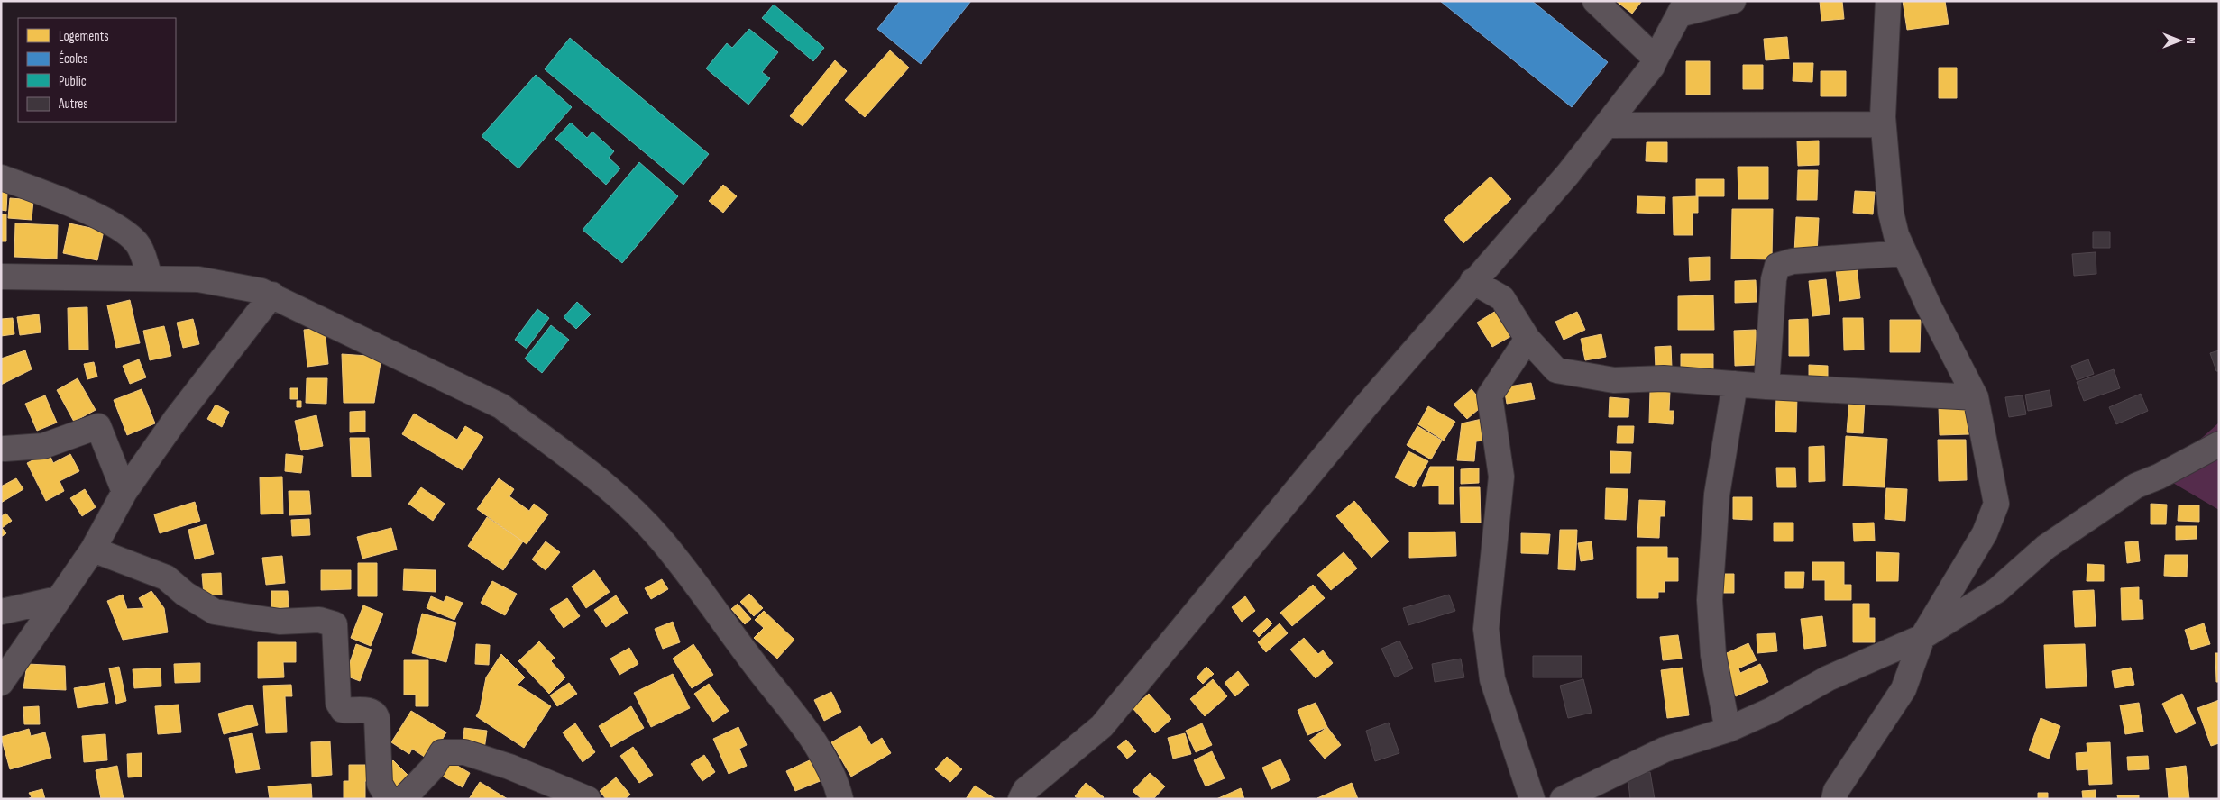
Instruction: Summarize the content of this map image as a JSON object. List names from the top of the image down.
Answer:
{
  "legend": [
    "Logements",
    "Écoles",
    "Public",
    "Autres"
  ],
  "north": "right"
}
